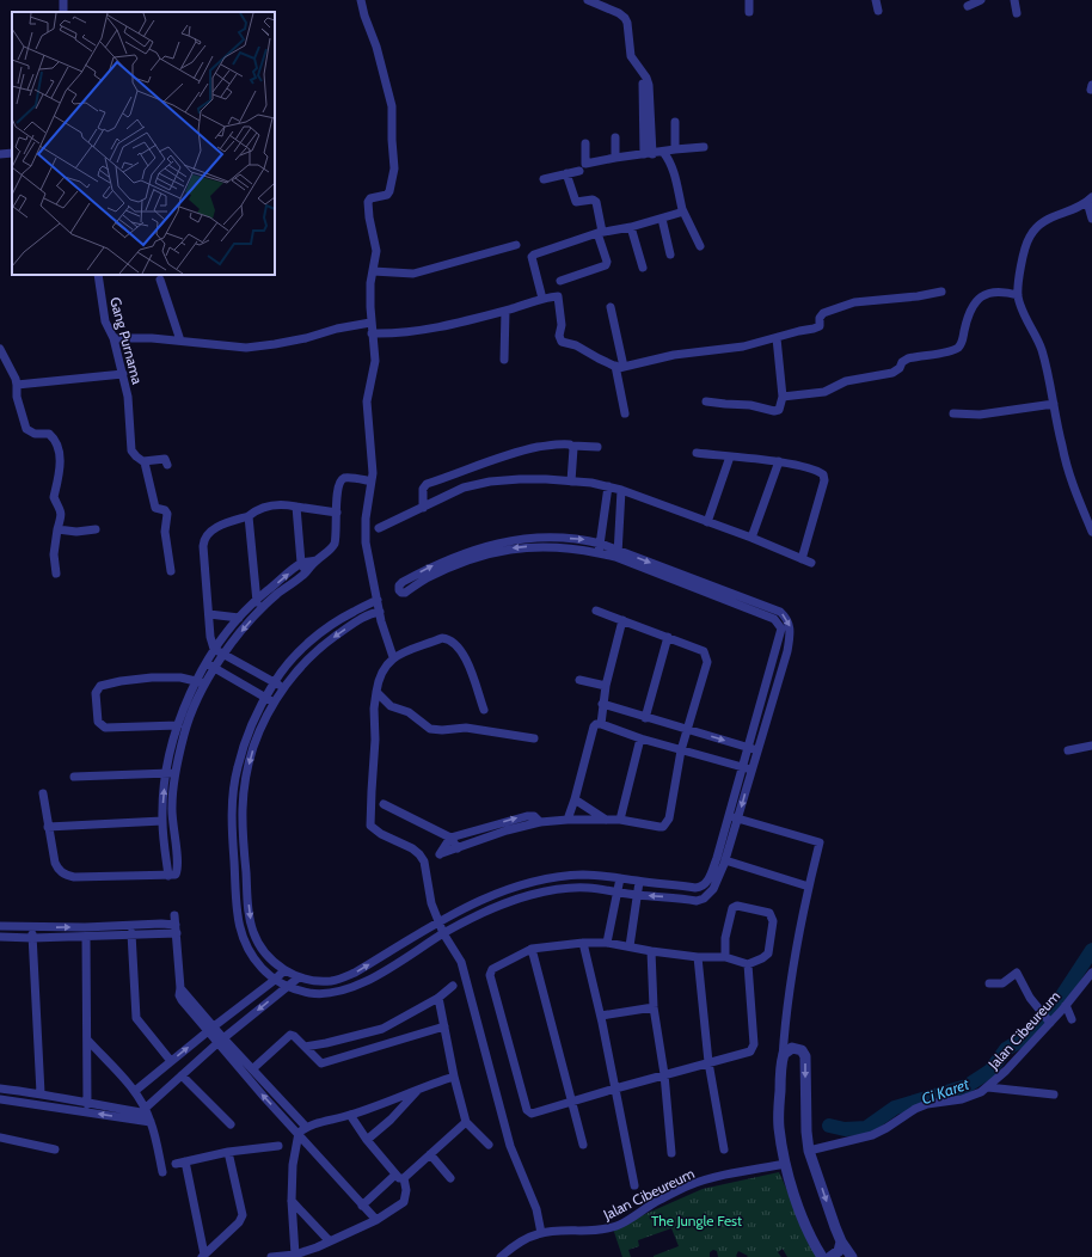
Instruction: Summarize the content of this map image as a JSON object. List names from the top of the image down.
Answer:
{
  "streets": {
    "street": ["Gang Purnama", "Jalan Cibeureum"]
  },
  "water": ["Ci Karet"],
  "parks": ["The Jungle Fest"]
}
